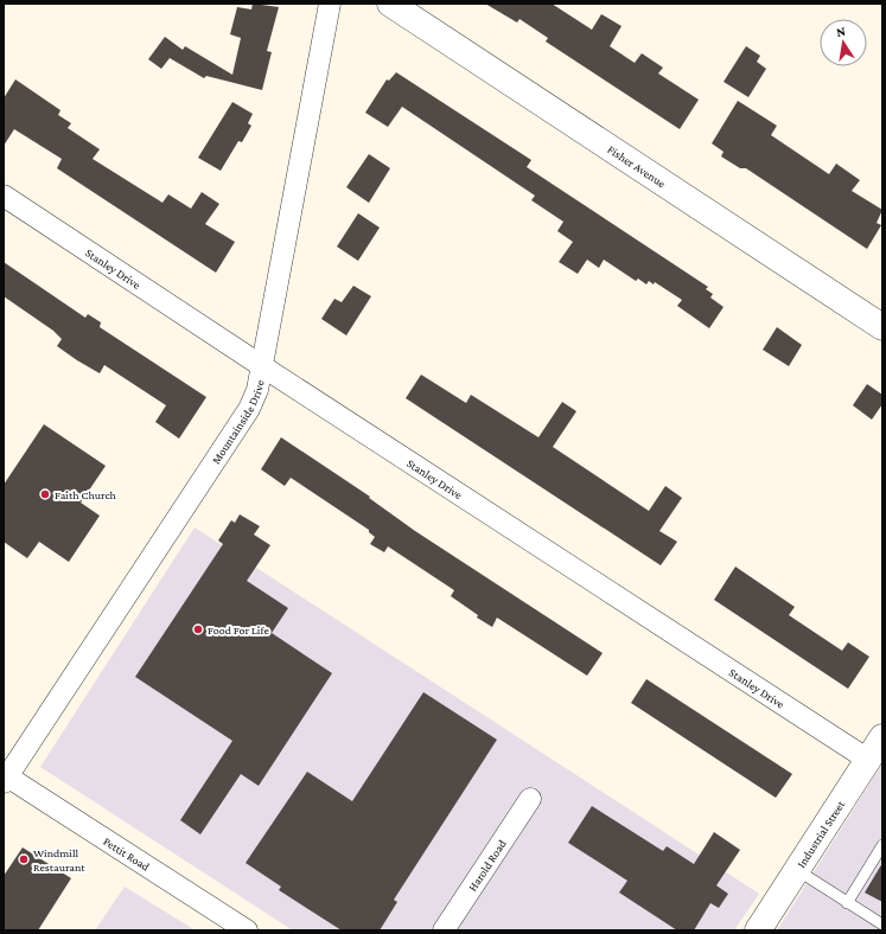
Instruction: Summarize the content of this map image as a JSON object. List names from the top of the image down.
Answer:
{
  "streets": {
    "street": [
      "Fisher Avenue",
      "Stanley Drive",
      "Mountainside Drive",
      "Industrial Street",
      "Pettit Road",
      "Harold Road"
    ]
  },
  "crossings": [
    ["Stanley Drive", "Mountainside Drive"],
    ["Stanley Drive", "Industrial Street"],
    ["Mountainside Drive", "Pettit Road"]
  ],
  "places": ["Faith Church", "Food For Life", "Windmill Restaurant"],
  "north": "top"
}
